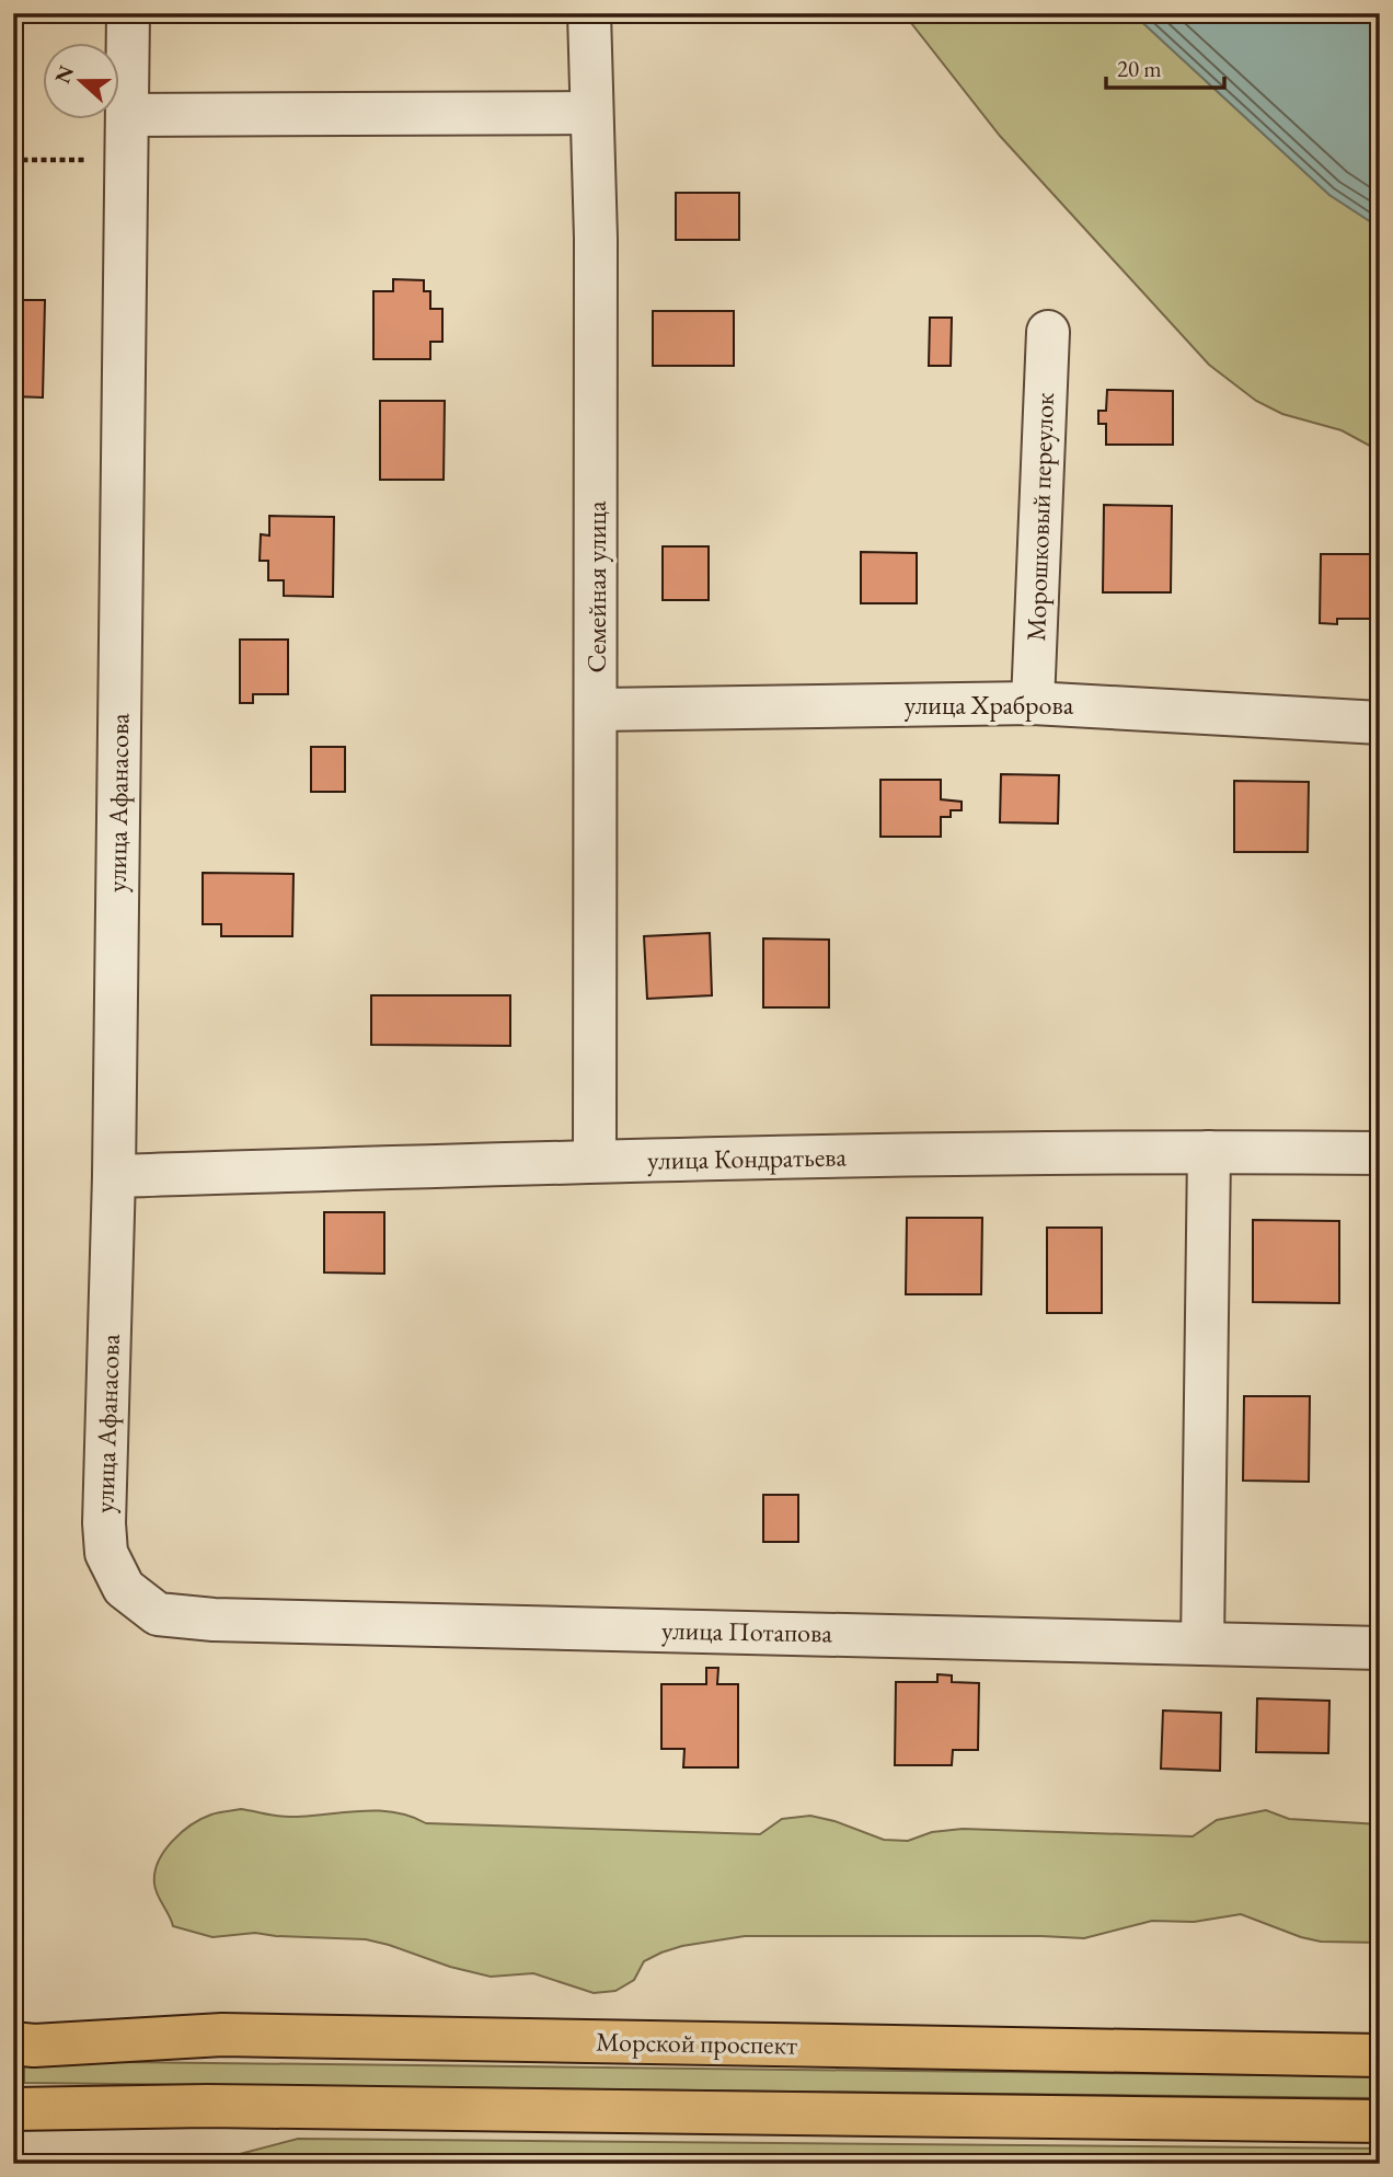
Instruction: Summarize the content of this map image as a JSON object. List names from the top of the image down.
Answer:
{
  "streets": {
    "main road": ["Морской проспект"],
    "street": [
      "Морошковый переулок",
      "Семейная улица",
      "улица Храброва",
      "улица Афанасова",
      "улица Кондратьева",
      "улица Потапова"
    ]
  },
  "crossings": [
    ["Морошковый переулок", "улица Храброва"],
    ["Семейная улица", "улица Храброва"],
    ["Семейная улица", "улица Кондратьева"],
    ["улица Афанасова", "улица Кондратьева"],
    ["улица Афанасова", "улица Потапова"]
  ],
  "scale_bar": "20 m",
  "north": "left"
}
